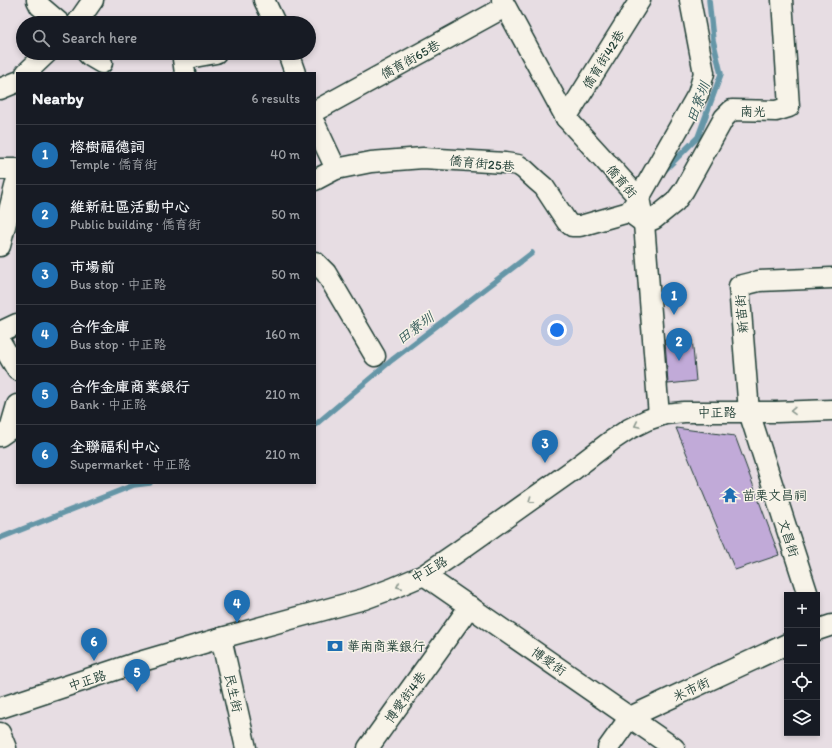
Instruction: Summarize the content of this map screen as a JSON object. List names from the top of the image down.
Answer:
{
  "streets": {
    "street": [
      "僑育街65巷",
      "僑育街42巷",
      "南光",
      "僑育街25巷",
      "僑育街",
      "新苗街",
      "中正路",
      "文昌街",
      "博愛街",
      "米市街",
      "民生街",
      "博愛街4巷"
    ]
  },
  "crossings": [
    ["僑育街65巷", "僑育街"],
    ["僑育街42巷", "僑育街"],
    ["南光", "僑育街25巷"],
    ["南光", "僑育街"],
    ["僑育街25巷", "僑育街"],
    ["新苗街", "中正路"],
    ["新苗街", "文昌街"],
    ["中正路", "文昌街"],
    ["中正路", "博愛街"],
    ["中正路", "民生街"],
    ["博愛街", "米市街"],
    ["博愛街", "博愛街4巷"]
  ],
  "one_way": ["中正路"],
  "water": ["田寮圳"],
  "places": {
    "temple": ["苗栗文昌祠"],
    "bank": ["華南商業銀行"]
  },
  "page": {
    "search": "Search here",
    "heading": ["Nearby", "6 results"],
    "list": [
      {
        "mark": "1",
        "name": "榕樹福德詞",
        "note": "Temple · 僑育街",
        "value": "40 m"
      },
      {
        "mark": "2",
        "name": "維新社區活動中心",
        "note": "Public building · 僑育街",
        "value": "50 m"
      },
      {
        "mark": "3",
        "name": "市場前",
        "note": "Bus stop · 中正路",
        "value": "50 m"
      },
      {
        "mark": "4",
        "name": "合作金庫",
        "note": "Bus stop · 中正路",
        "value": "160 m"
      },
      {
        "mark": "5",
        "name": "合作金庫商業銀行",
        "note": "Bank · 中正路",
        "value": "210 m"
      },
      {
        "mark": "6",
        "name": "全聯福利中心",
        "note": "Supermarket · 中正路",
        "value": "210 m"
      }
    ],
    "pins": [
      "1",
      "2",
      "3",
      "4",
      "6",
      "5"
    ],
    "map_buttons": ["+", "−"]
  }
}
